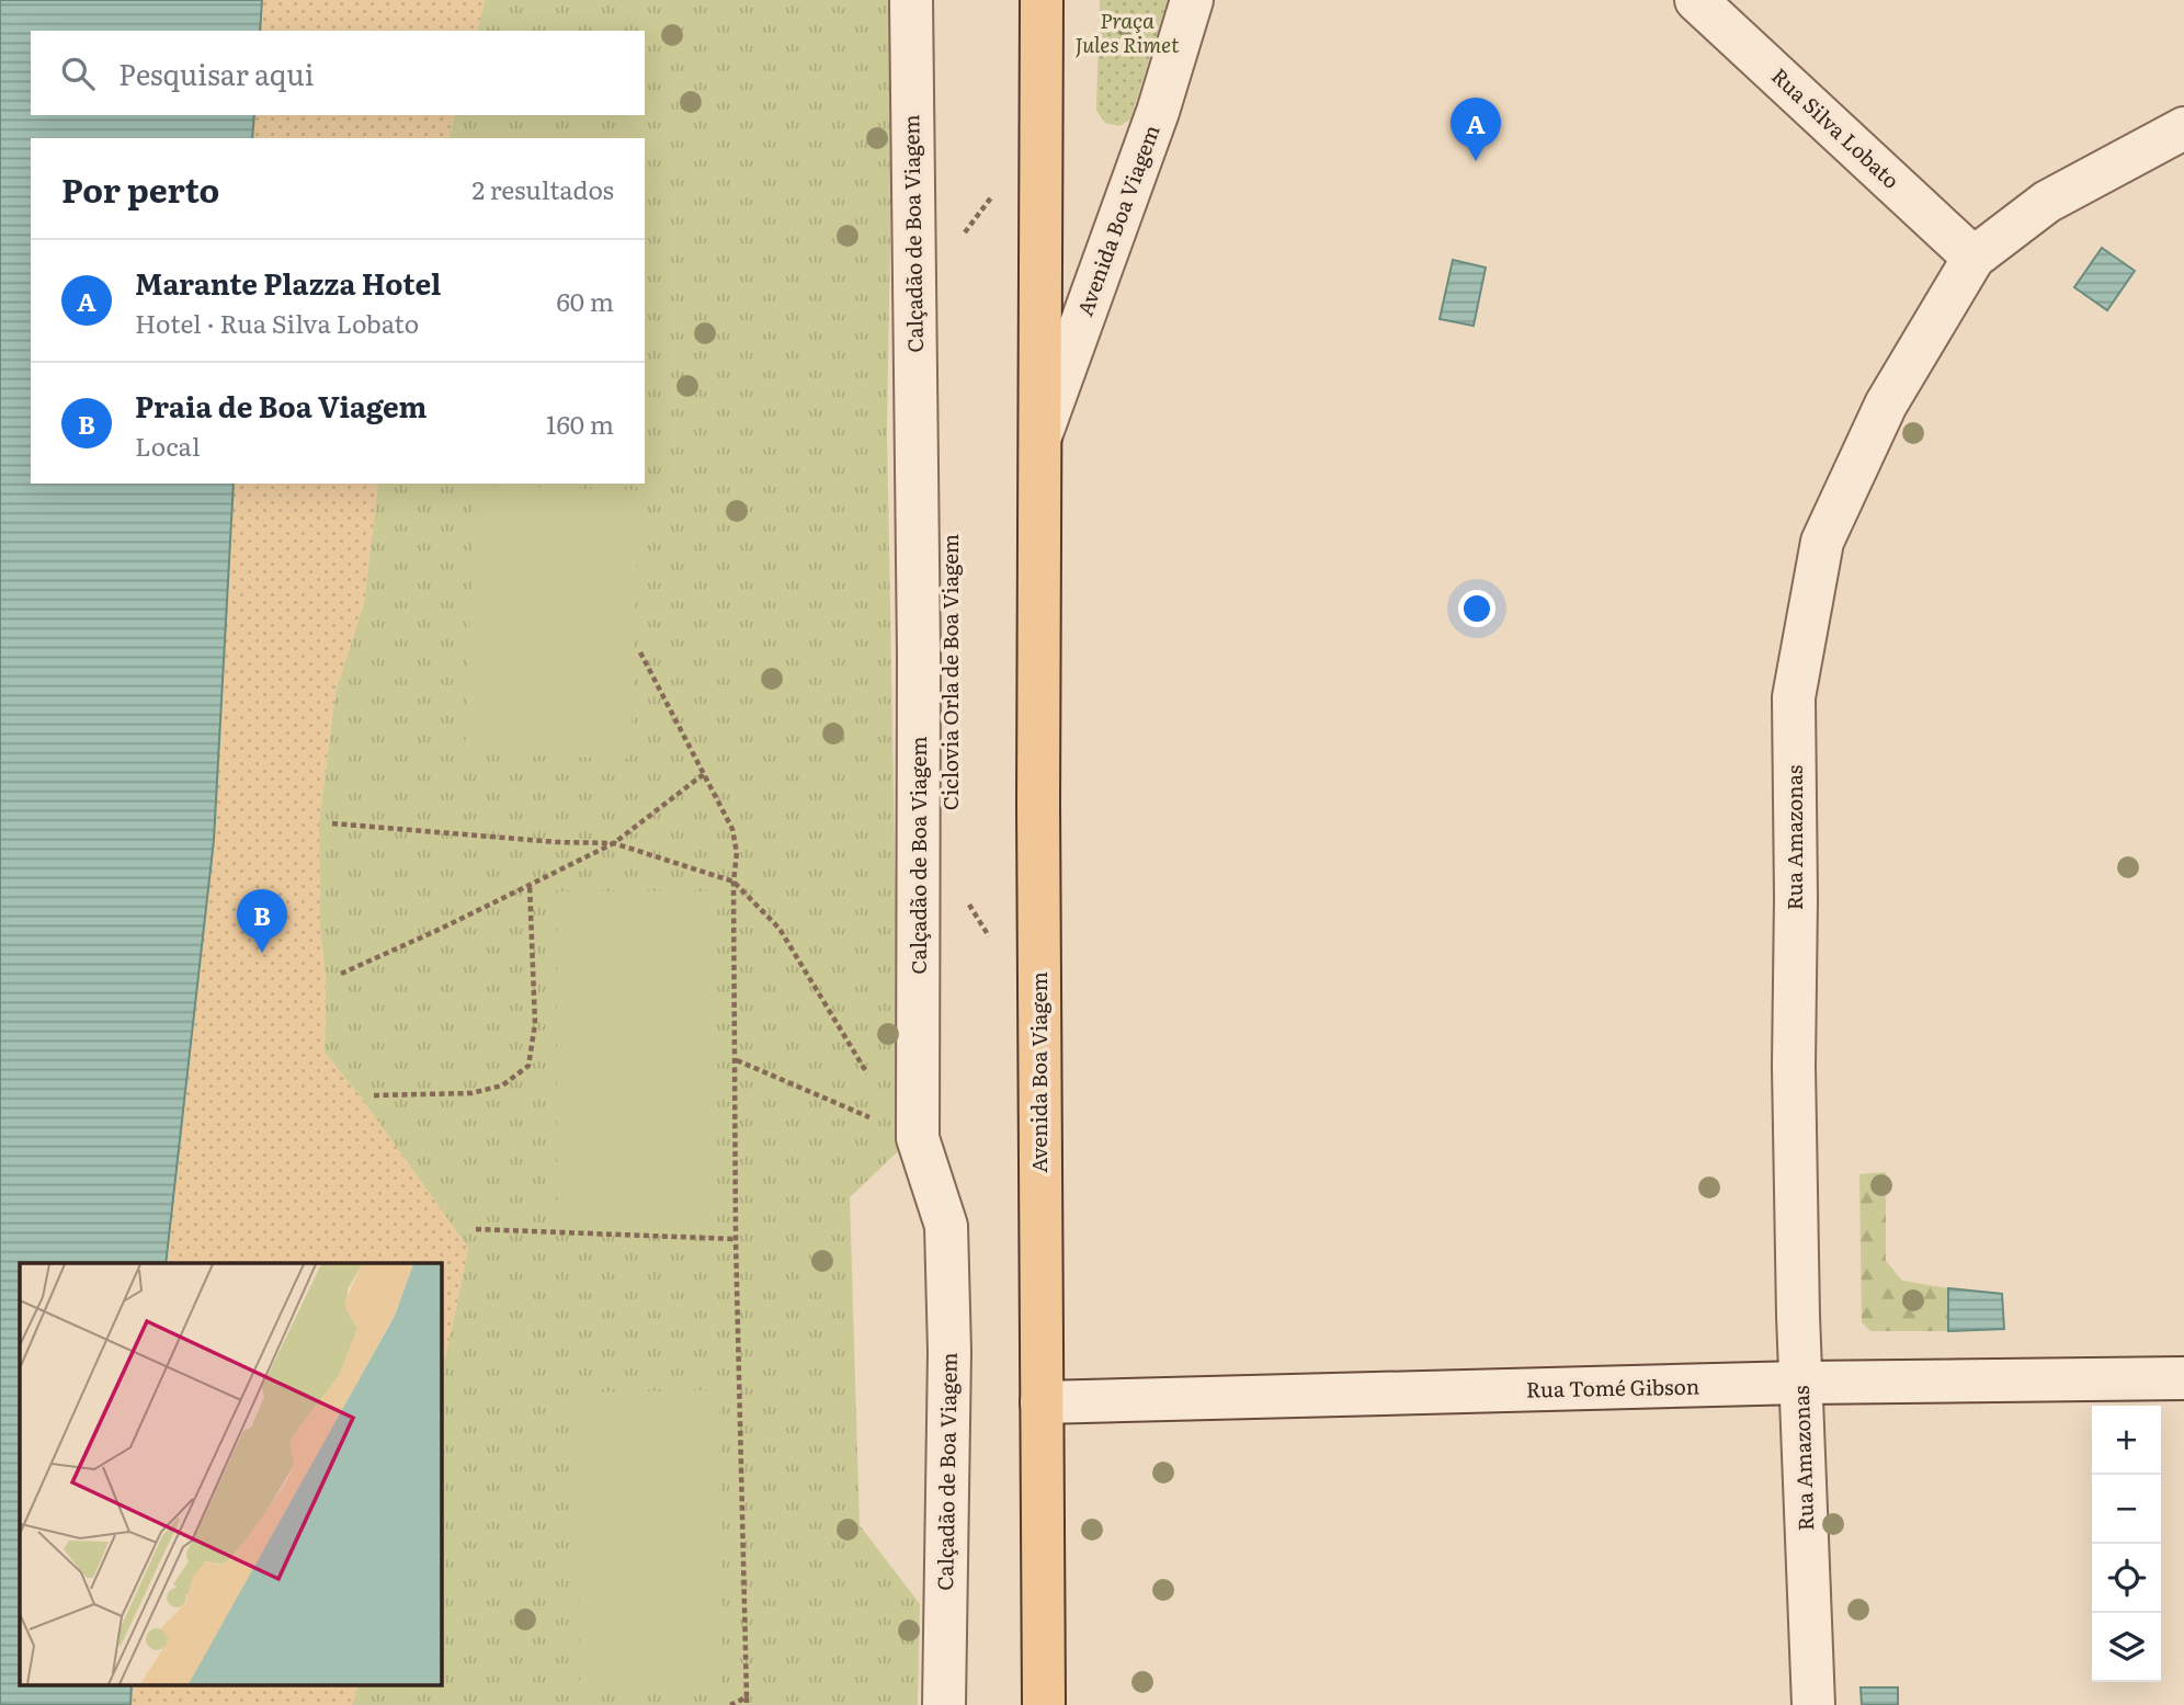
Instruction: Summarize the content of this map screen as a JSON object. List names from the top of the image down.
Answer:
{
  "streets": {
    "main road": ["Avenida Boa Viagem"],
    "street": [
      "Rua Silva Lobato",
      "Calçadão de Boa Viagem",
      "Rua Amazonas",
      "Rua Tomé Gibson"
    ]
  },
  "crossings": [
    ["Rua Silva Lobato", "Rua Amazonas"],
    ["Avenida Boa Viagem", "Rua Tomé Gibson"],
    ["Rua Amazonas", "Rua Tomé Gibson"]
  ],
  "parks": ["Praça Jules Rimet"],
  "page": {
    "search": "Pesquisar aqui",
    "pins": ["A", "B"],
    "heading": ["Por perto", "2 resultados"],
    "list": [
      {
        "mark": "A",
        "name": "Marante Plazza Hotel",
        "note": "Hotel · Rua Silva Lobato",
        "value": "60 m"
      },
      {
        "mark": "B",
        "name": "Praia de Boa Viagem",
        "note": "Local",
        "value": "160 m"
      }
    ],
    "map_buttons": ["+", "−"]
  }
}
